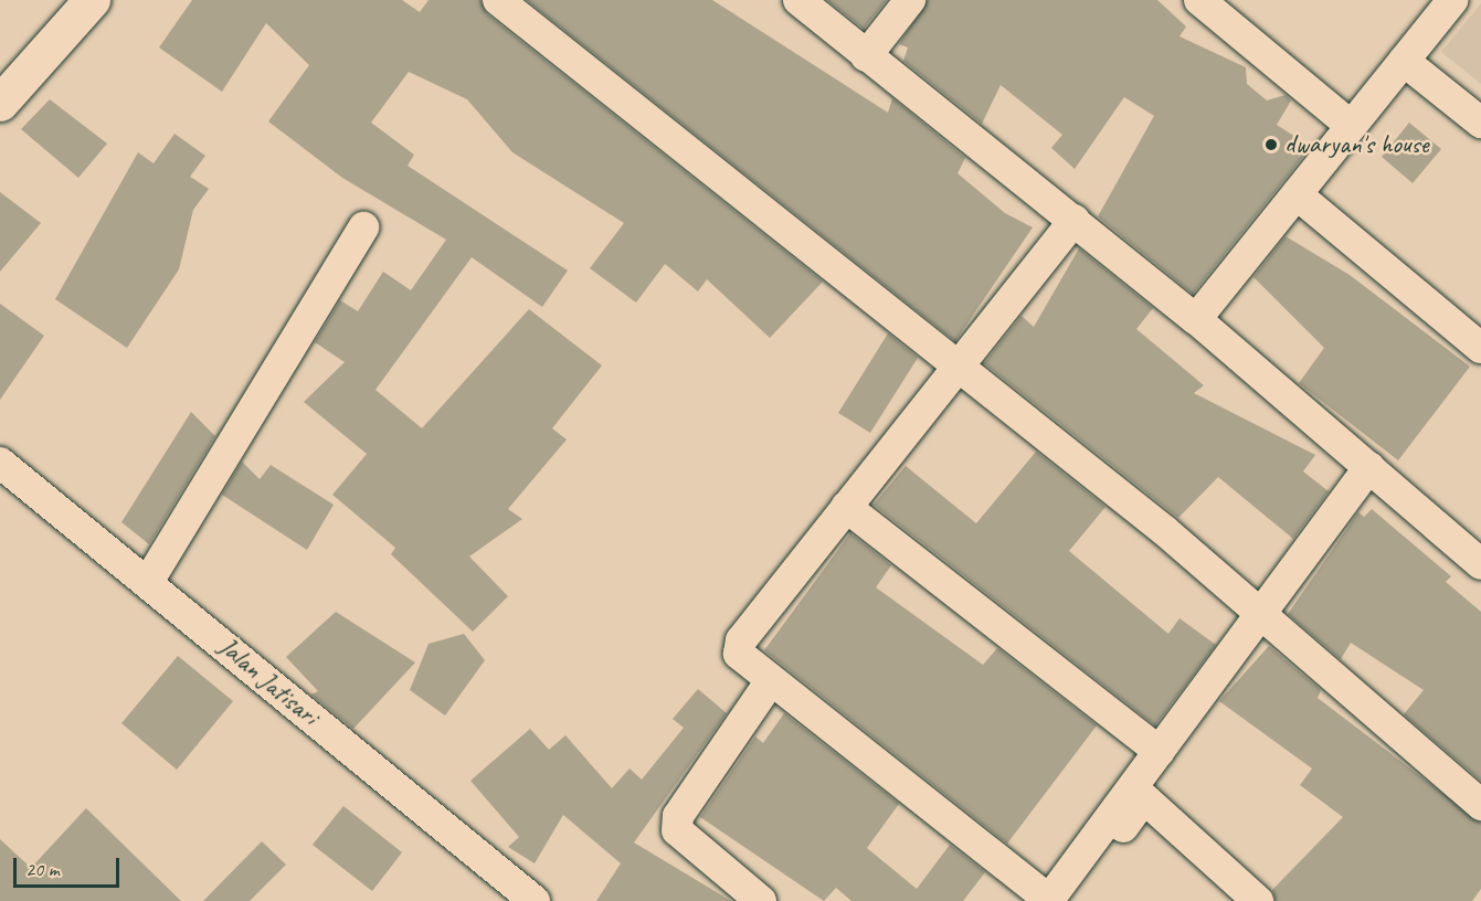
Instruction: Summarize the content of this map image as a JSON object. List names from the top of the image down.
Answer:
{
  "streets": {
    "street": ["Jalan Jatisari"]
  },
  "places": ["dwaryan's house"],
  "scale_bar": "20 m"
}
